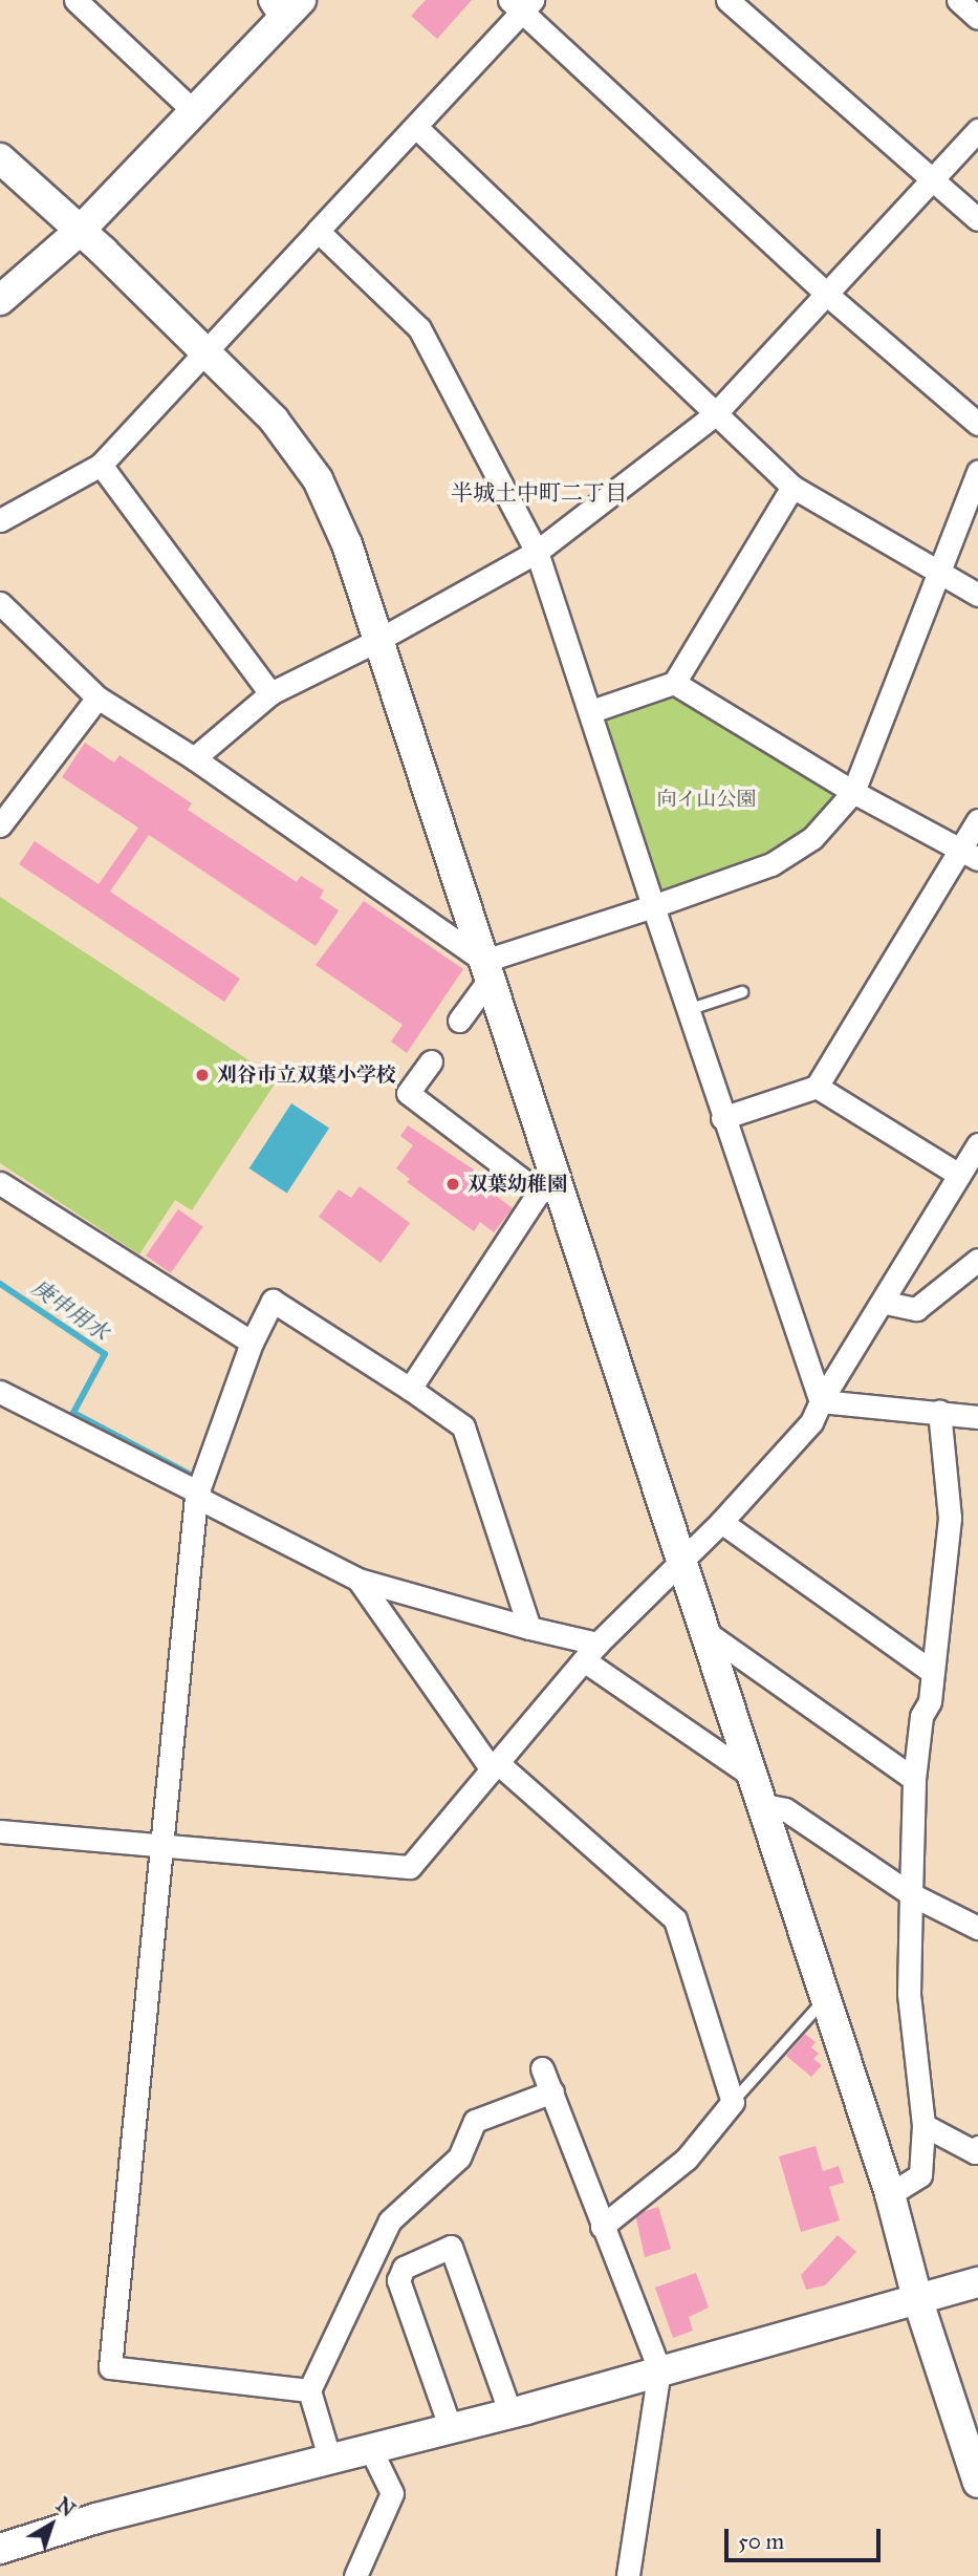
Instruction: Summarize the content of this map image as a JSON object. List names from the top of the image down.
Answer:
{
  "districts": ["半城土中町二丁目"],
  "water": ["庚申用水"],
  "parks": ["向イ山公園"],
  "places": ["刈谷市立双葉小学校", "双葉幼稚園"],
  "scale_bar": "50 m",
  "north": "top right"
}
